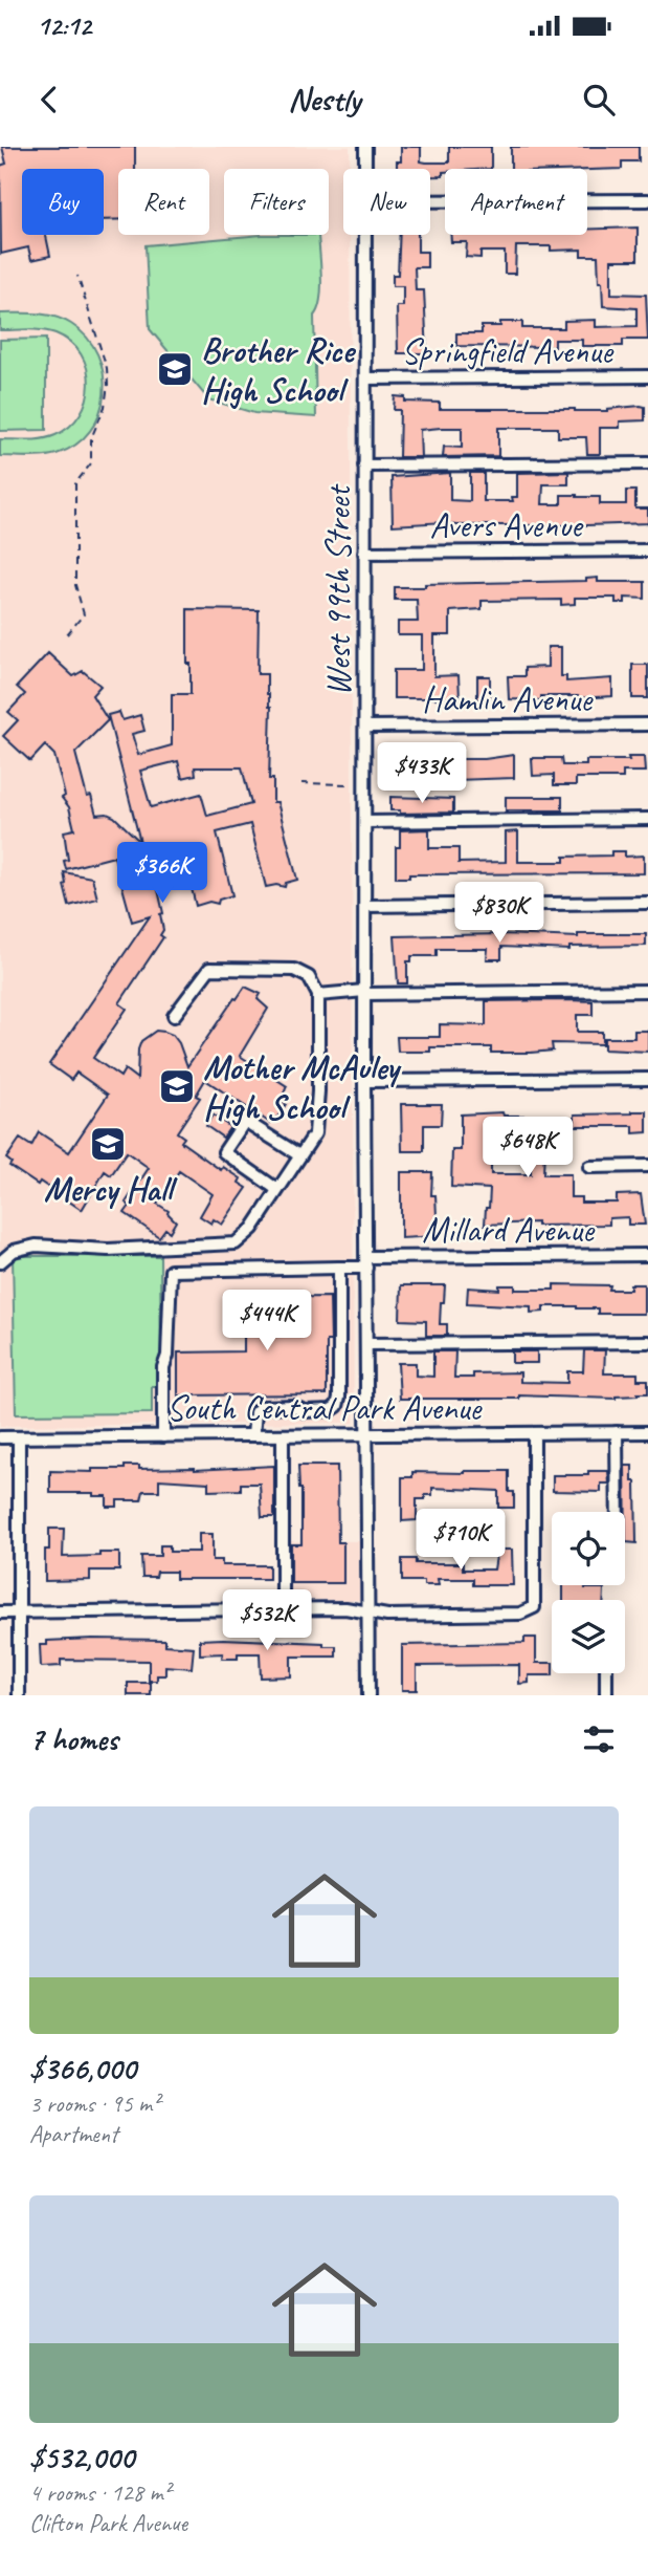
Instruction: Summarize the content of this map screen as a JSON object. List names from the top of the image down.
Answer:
{
  "streets": {
    "street": [
      "Springfield Avenue",
      "Avers Avenue",
      "West 99th Street",
      "Hamlin Avenue",
      "Millard Avenue",
      "South Central Park Avenue"
    ]
  },
  "crossings": [
    ["Springfield Avenue", "West 99th Street"],
    ["Avers Avenue", "West 99th Street"],
    ["West 99th Street", "Hamlin Avenue"],
    ["West 99th Street", "Millard Avenue"],
    ["West 99th Street", "South Central Park Avenue"],
    ["Millard Avenue", "South Central Park Avenue"]
  ],
  "places": {
    "school or university": ["Brother Rice High School", "Mother McAuley High School", "Mercy Hall"]
  },
  "page": {
    "status": "12:12",
    "header": "Nestly",
    "chip": [
      "Buy",
      "Rent",
      "Filters",
      "New",
      "Apartment"
    ],
    "price": [
      "$433K",
      "$366K",
      "$830K",
      "$648K",
      "$444K",
      "$710K",
      "$532K"
    ],
    "heading": "7 homes",
    "list": [
      {
        "name": "$366,000",
        "note": "3 rooms · 95 m² · Apartment"
      },
      {
        "name": "$532,000",
        "note": "4 rooms · 128 m² · Clifton Park Avenue"
      }
    ]
  }
}
